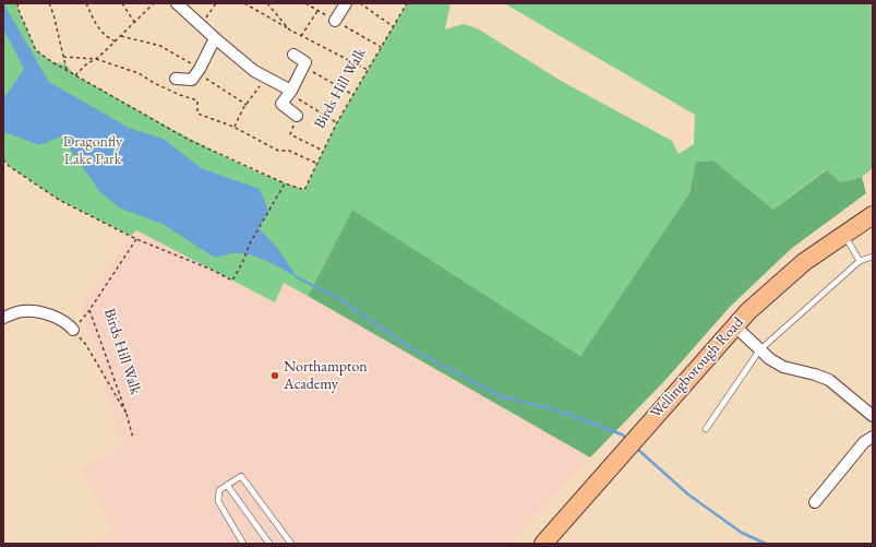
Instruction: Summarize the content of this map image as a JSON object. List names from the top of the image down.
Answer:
{
  "streets": {
    "main road": ["Wellingborough Road"],
    "path": ["Birds Hill Walk"]
  },
  "parks": ["Dragonfly Lake Park"],
  "places": ["Northampton Academy"]
}
